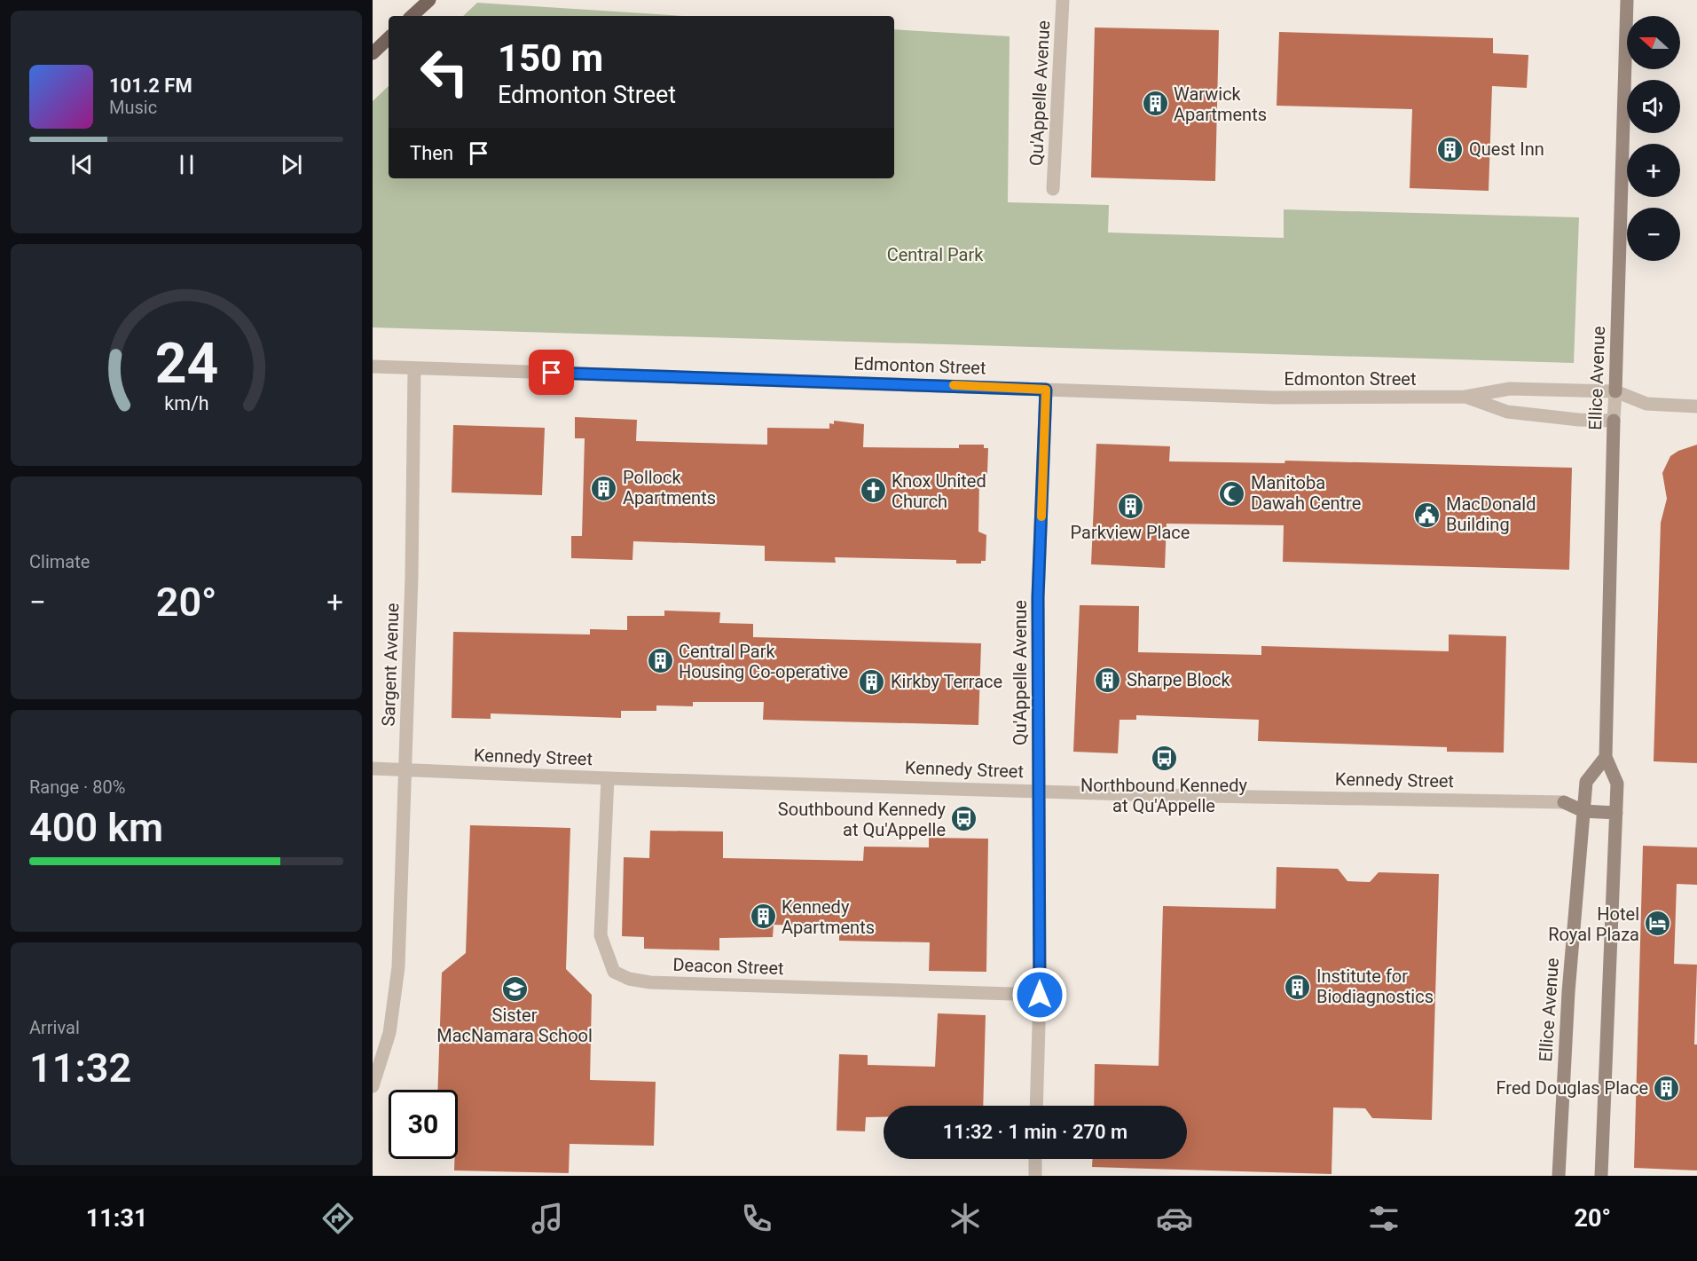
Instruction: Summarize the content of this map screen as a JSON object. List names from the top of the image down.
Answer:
{
  "streets": {
    "main road": ["Ellice Avenue", "Kennedy Street"],
    "street": [
      "Qu'Appelle Avenue",
      "Edmonton Street",
      "Sargent Avenue",
      "Deacon Street"
    ]
  },
  "crossings": [
    ["Qu'Appelle Avenue", "Edmonton Street"],
    ["Qu'Appelle Avenue", "Kennedy Street"],
    ["Qu'Appelle Avenue", "Deacon Street"],
    ["Edmonton Street", "Ellice Avenue"],
    ["Edmonton Street", "Sargent Avenue"],
    ["Ellice Avenue", "Kennedy Street"],
    ["Sargent Avenue", "Kennedy Street"],
    ["Kennedy Street", "Deacon Street"]
  ],
  "parks": ["Central Park"],
  "places": {
    "building": [
      "Warwick Apartments",
      "Quest Inn",
      "Pollock Apartments",
      "Parkview Place",
      "Central Park Housing Co-operative",
      "Sharpe Block",
      "Kirkby Terrace",
      "Kennedy Apartments",
      "Institute for Biodiagnostics",
      "Fred Douglas Place"
    ],
    "church": ["Knox United Church"],
    "mosque": ["Manitoba Dawah Centre"],
    "public building": ["MacDonald Building"],
    "bus stop": ["Northbound Kennedy at Qu'Appelle", "Southbound Kennedy at Qu'Appelle"],
    "hotel": ["Hotel Royal Plaza"],
    "school or university": ["Sister MacNamara School"]
  },
  "north": "left",
  "page": {
    "map_buttons": ["+", "−"],
    "turn": ["150 m", "Edmonton Street"],
    "song": ["101.2 FM", "Music"],
    "then": "Then",
    "tile": [
      "Climate",
      ["Range · 80%", "400 km"],
      ["Arrival", "11:32"]
    ],
    "heat": ["−", "20°", "+"],
    "limit": "30",
    "trip": "11:32 · 1 min · 270 m",
    "tabs": ["11:31", "20°"],
    "gauge": ["24", "km/h"]
  }
}
